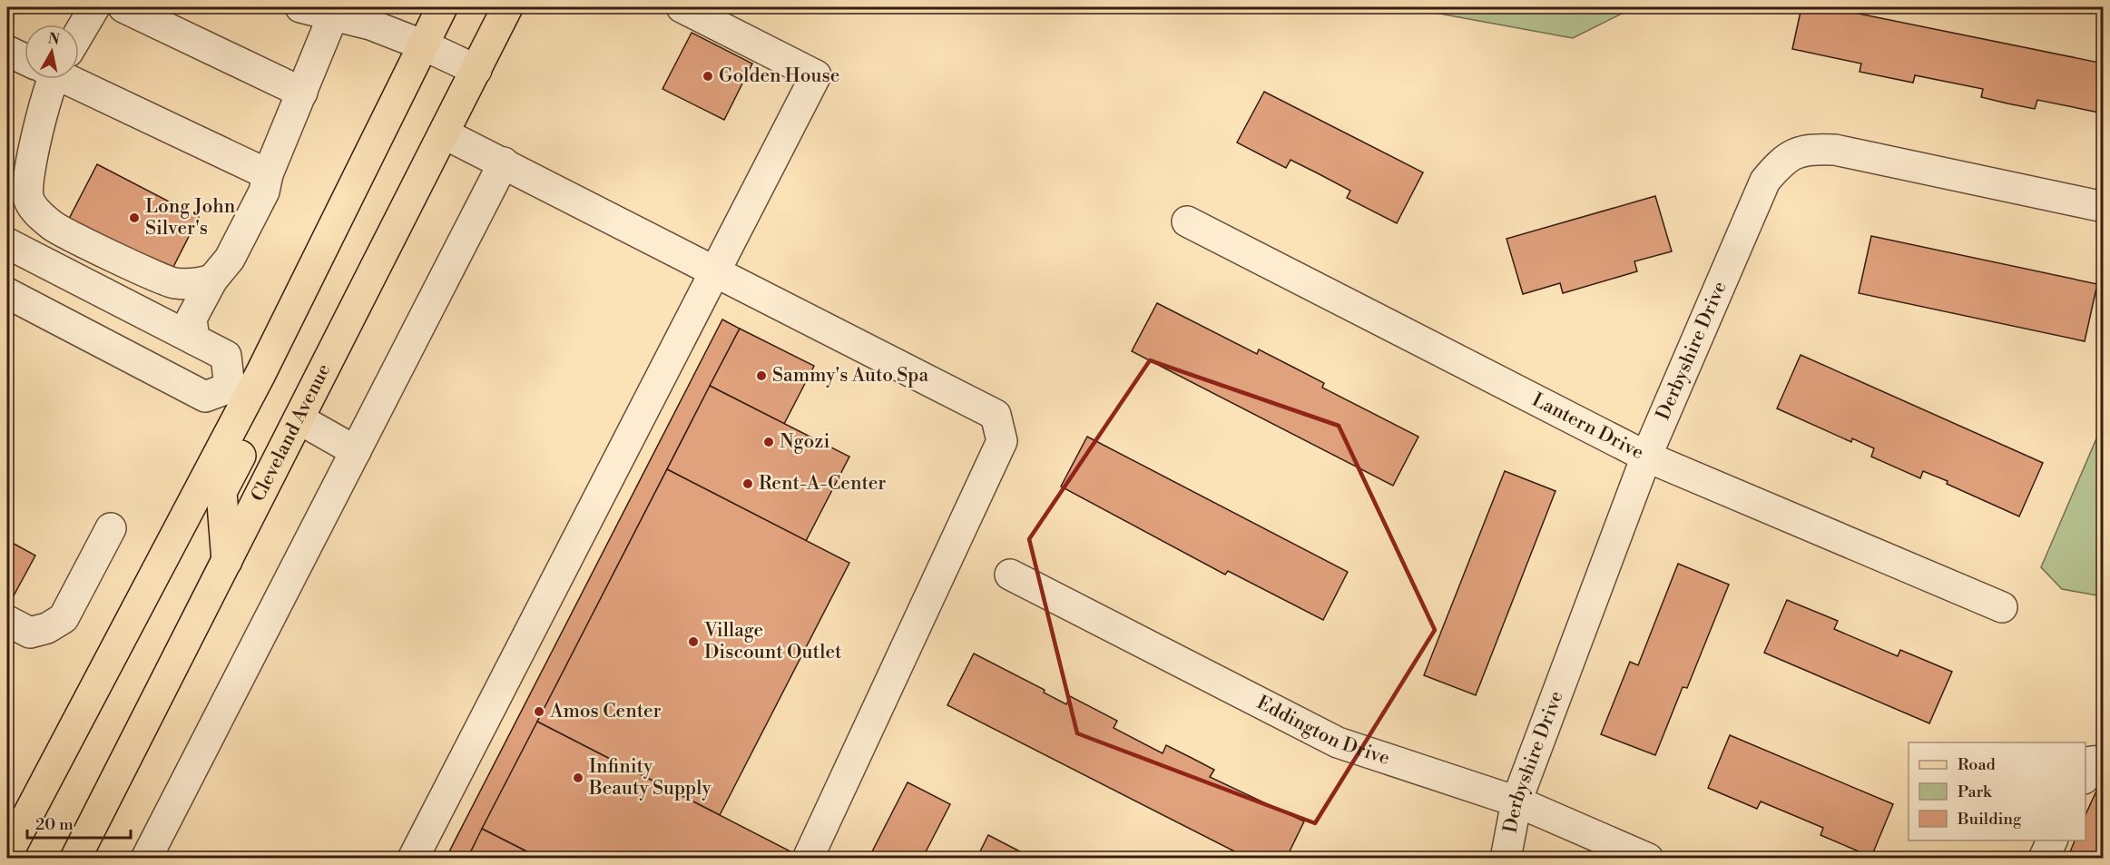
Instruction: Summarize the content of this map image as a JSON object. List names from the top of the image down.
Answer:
{
  "streets": {
    "main road": ["Cleveland Avenue"],
    "street": ["Derbyshire Drive", "Lantern Drive", "Eddington Drive"]
  },
  "crossings": [
    ["Derbyshire Drive", "Lantern Drive"],
    ["Derbyshire Drive", "Eddington Drive"]
  ],
  "places": [
    "Golden House",
    "Long John Silver's",
    "Sammy's Auto Spa",
    "Ngozi",
    "Rent-A-Center",
    "Village Discount Outlet",
    "Amos Center",
    "Infinity Beauty Supply"
  ],
  "legend": ["Road", "Park", "Building"],
  "scale_bar": "20 m",
  "north": "top"
}
